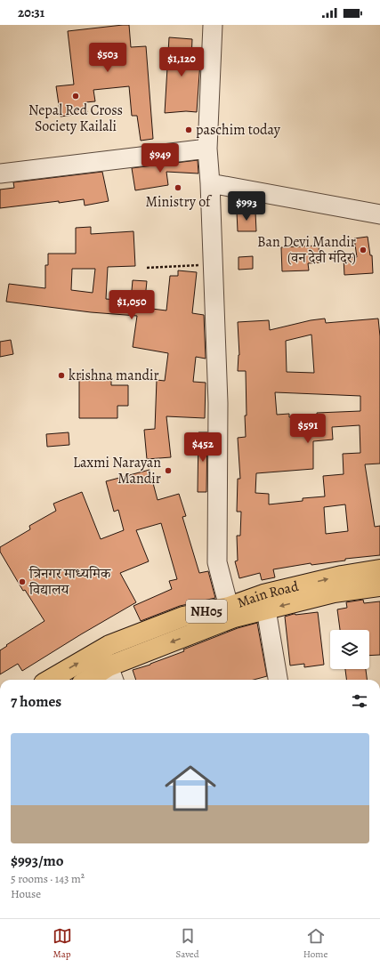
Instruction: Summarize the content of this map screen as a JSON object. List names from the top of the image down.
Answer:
{
  "streets": {
    "main road": ["Main Road", "NH05"]
  },
  "places": [
    "Nepal Red Cross Society Kailali",
    "paschim today",
    "Ministry of",
    "Ban Devi Mandir (वन देवी मंदिर)",
    "krishna mandir",
    "Laxmi Narayan Mandir",
    "त्रिनगर माध्यमिक विद्यालय"
  ],
  "page": {
    "status": "20:31",
    "price": [
      "$503",
      "$1,120",
      "$949",
      "$993",
      "$1,050",
      "$591",
      "$452"
    ],
    "heading": "7 homes",
    "list": [
      {
        "name": "$993/mo",
        "note": "5 rooms · 143 m² · House"
      }
    ],
    "tabs": ["Map", "Saved", "Home"]
  }
}
